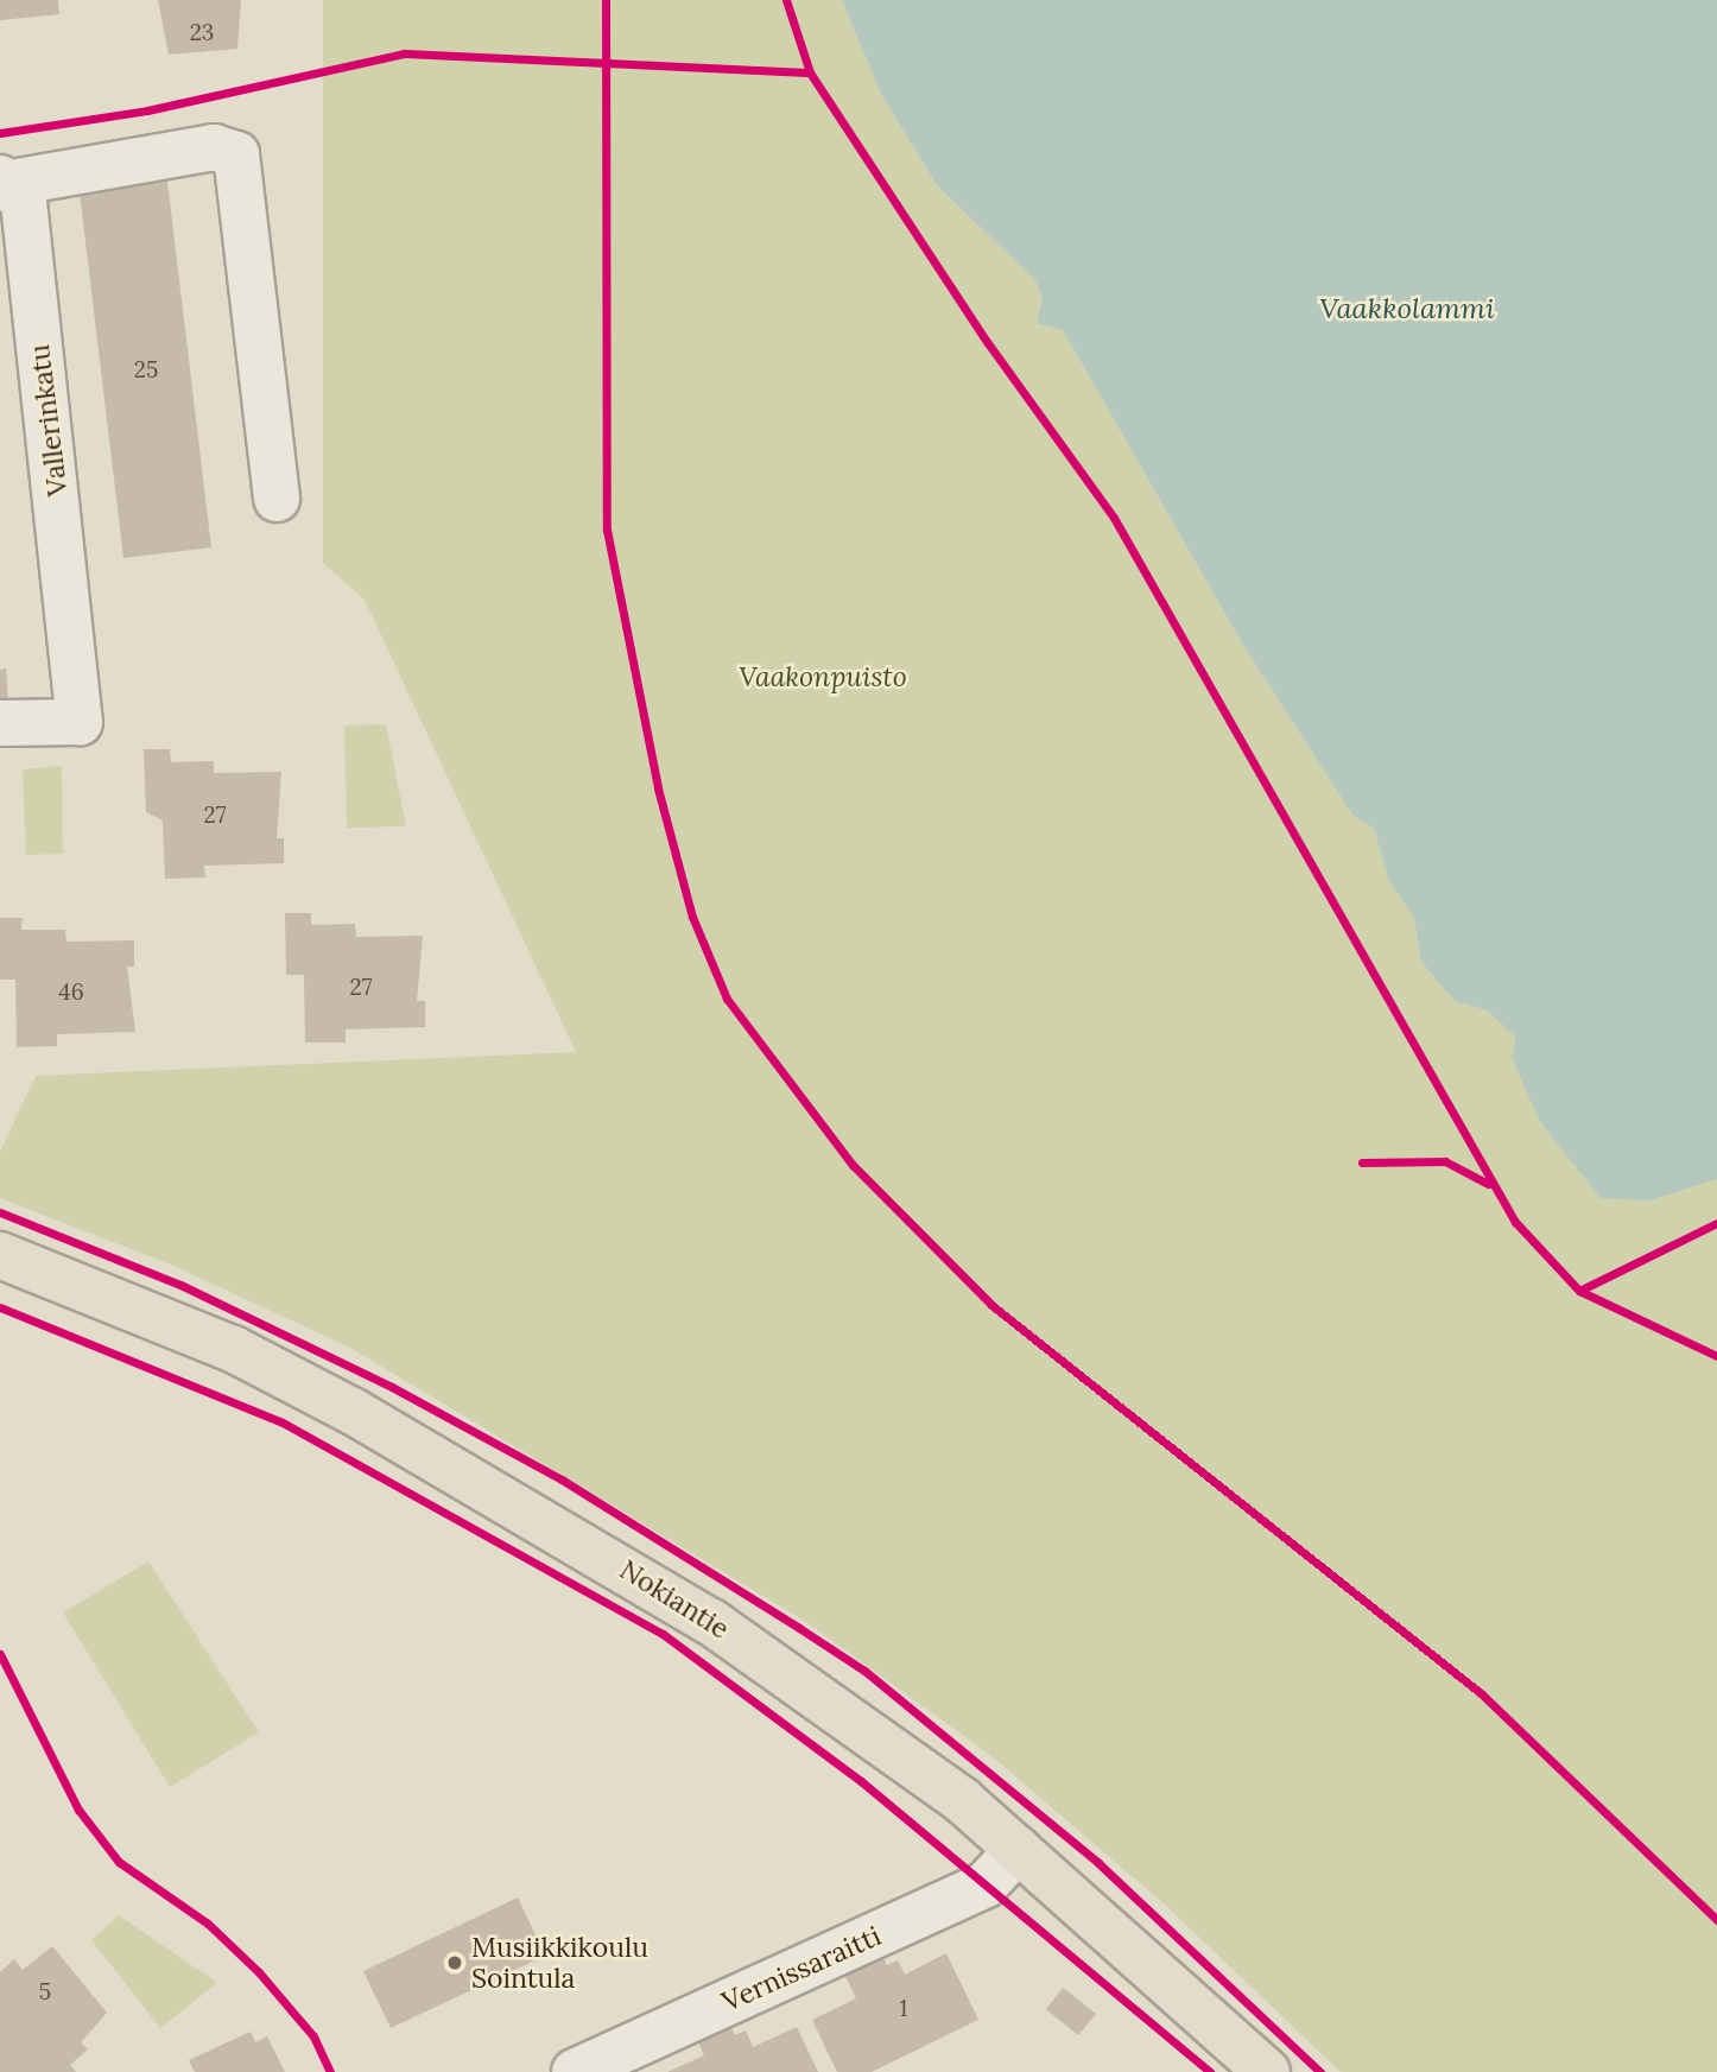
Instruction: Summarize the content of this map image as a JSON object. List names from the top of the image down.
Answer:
{
  "streets": {
    "main road": ["Nokiantie"],
    "street": ["Vallerinkatu", "Vernissaraitti"]
  },
  "crossings": [
    ["Nokiantie", "Vernissaraitti"]
  ],
  "water": ["Vaakkolammi"],
  "parks": ["Vaakonpuisto"],
  "places": ["Musiikkikoulu Sointula"],
  "house_numbers": [
    "23",
    "25",
    "27",
    "27",
    "46",
    "5",
    "1"
  ]
}
